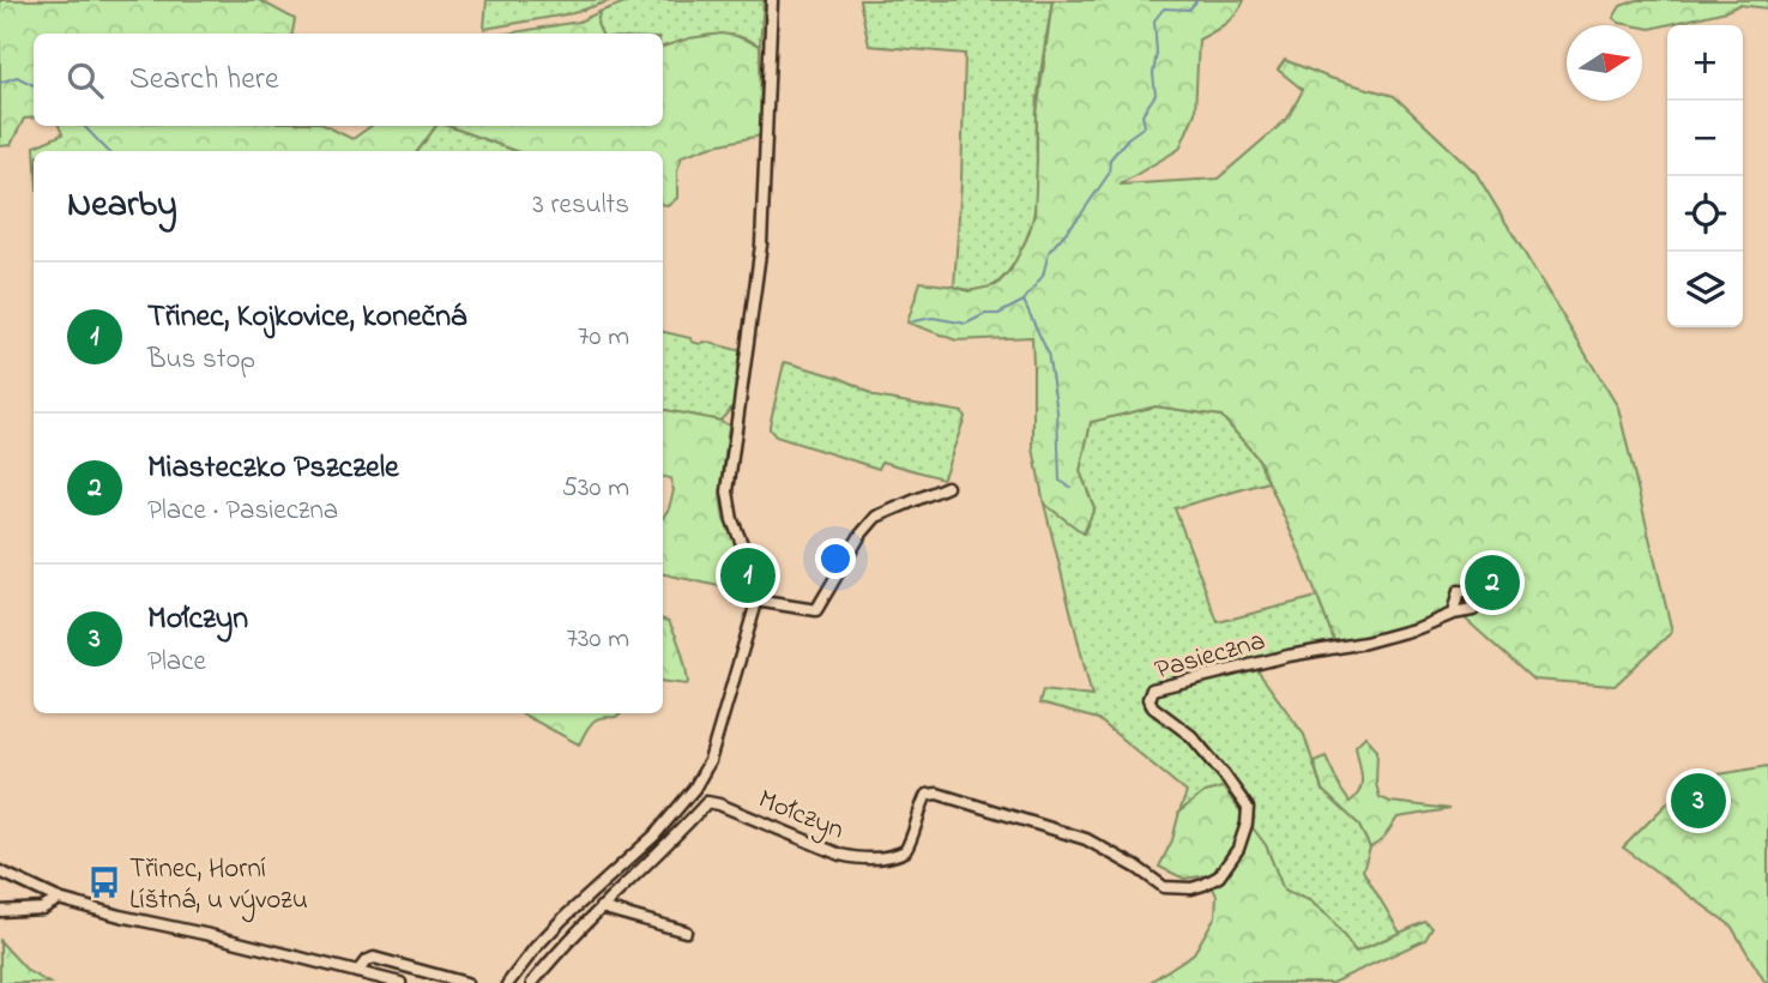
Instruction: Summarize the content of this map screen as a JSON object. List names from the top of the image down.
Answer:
{
  "streets": {
    "street": ["Pasieczna", "Mołczyn"]
  },
  "crossings": [
    ["Pasieczna", "Mołczyn"]
  ],
  "places": {
    "bus stop": ["Třinec, Horní Líštná, u vývozu"]
  },
  "north": "right",
  "page": {
    "map_buttons": ["+", "−"],
    "search": "Search here",
    "heading": ["Nearby", "3 results"],
    "list": [
      {
        "mark": "1",
        "name": "Třinec, Kojkovice, konečná",
        "note": "Bus stop",
        "value": "70 m"
      },
      {
        "mark": "2",
        "name": "Miasteczko Pszczele",
        "note": "Place · Pasieczna",
        "value": "530 m"
      },
      {
        "mark": "3",
        "name": "Mołczyn",
        "note": "Place",
        "value": "730 m"
      }
    ],
    "pins": ["1", "2", "3"]
  }
}
